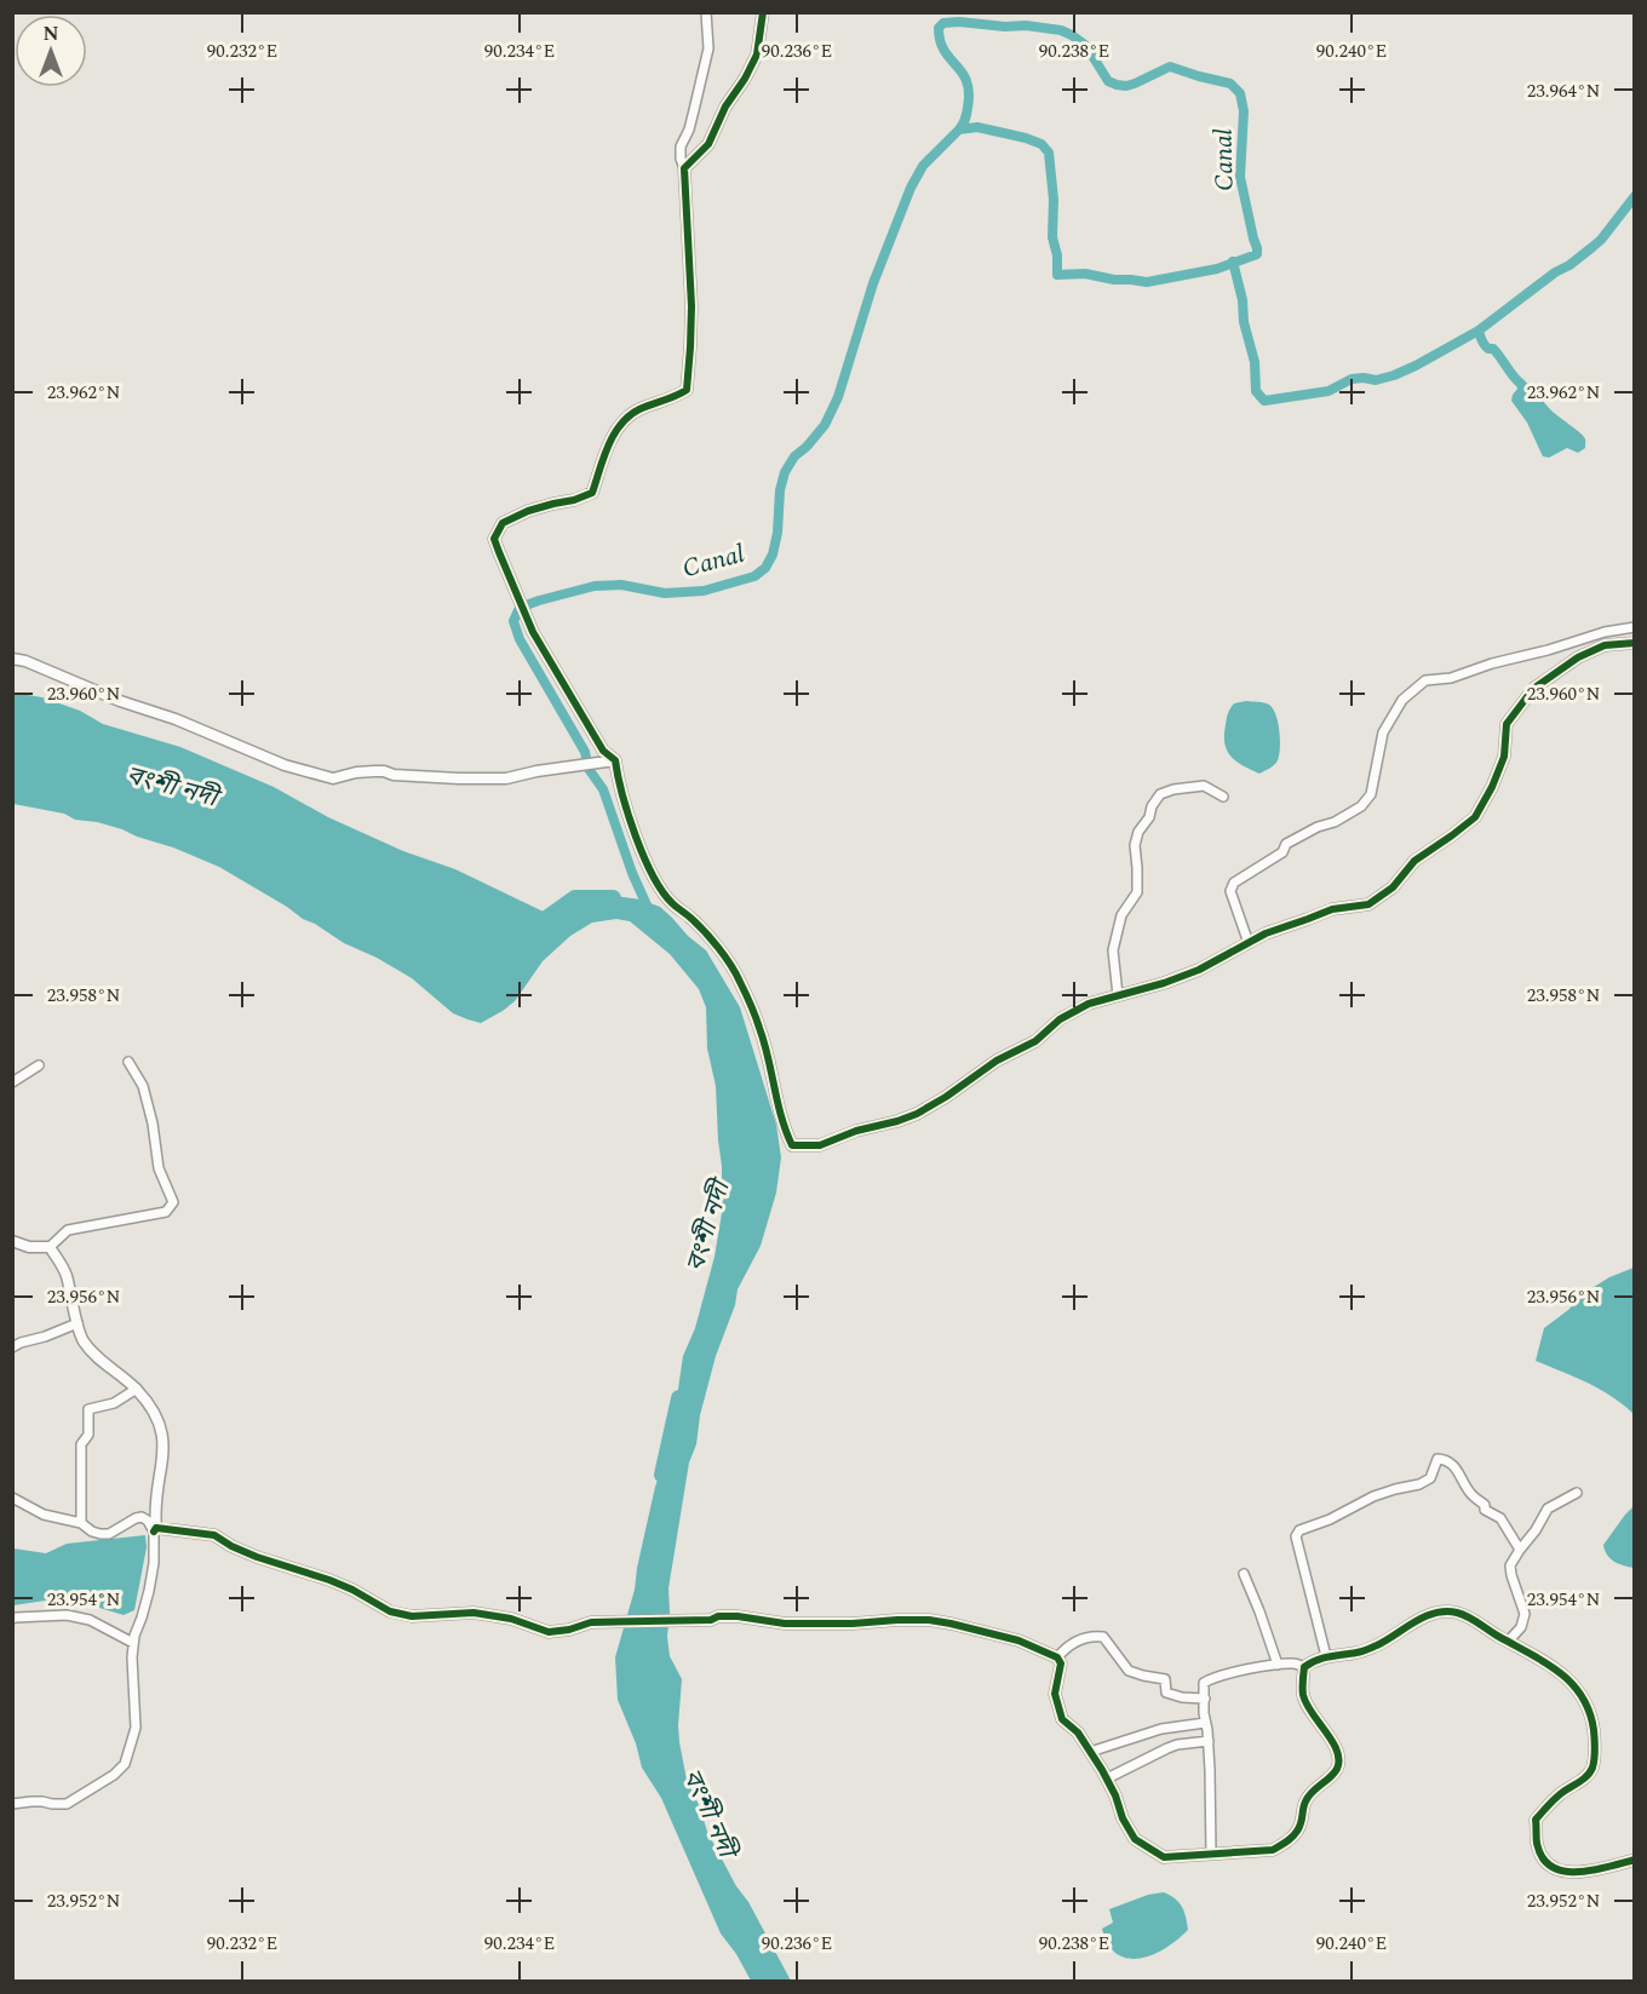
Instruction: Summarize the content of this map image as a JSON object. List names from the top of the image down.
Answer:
{
  "water": ["Canal", "বংশী নদী"],
  "north": "top",
  "coordinates": [
    "90.232°E",
    "90.234°E",
    "90.236°E",
    "90.238°E",
    "90.240°E",
    "23.964°N",
    "23.962°N",
    "23.960°N",
    "23.958°N",
    "23.956°N",
    "23.954°N",
    "23.952°N"
  ]
}
